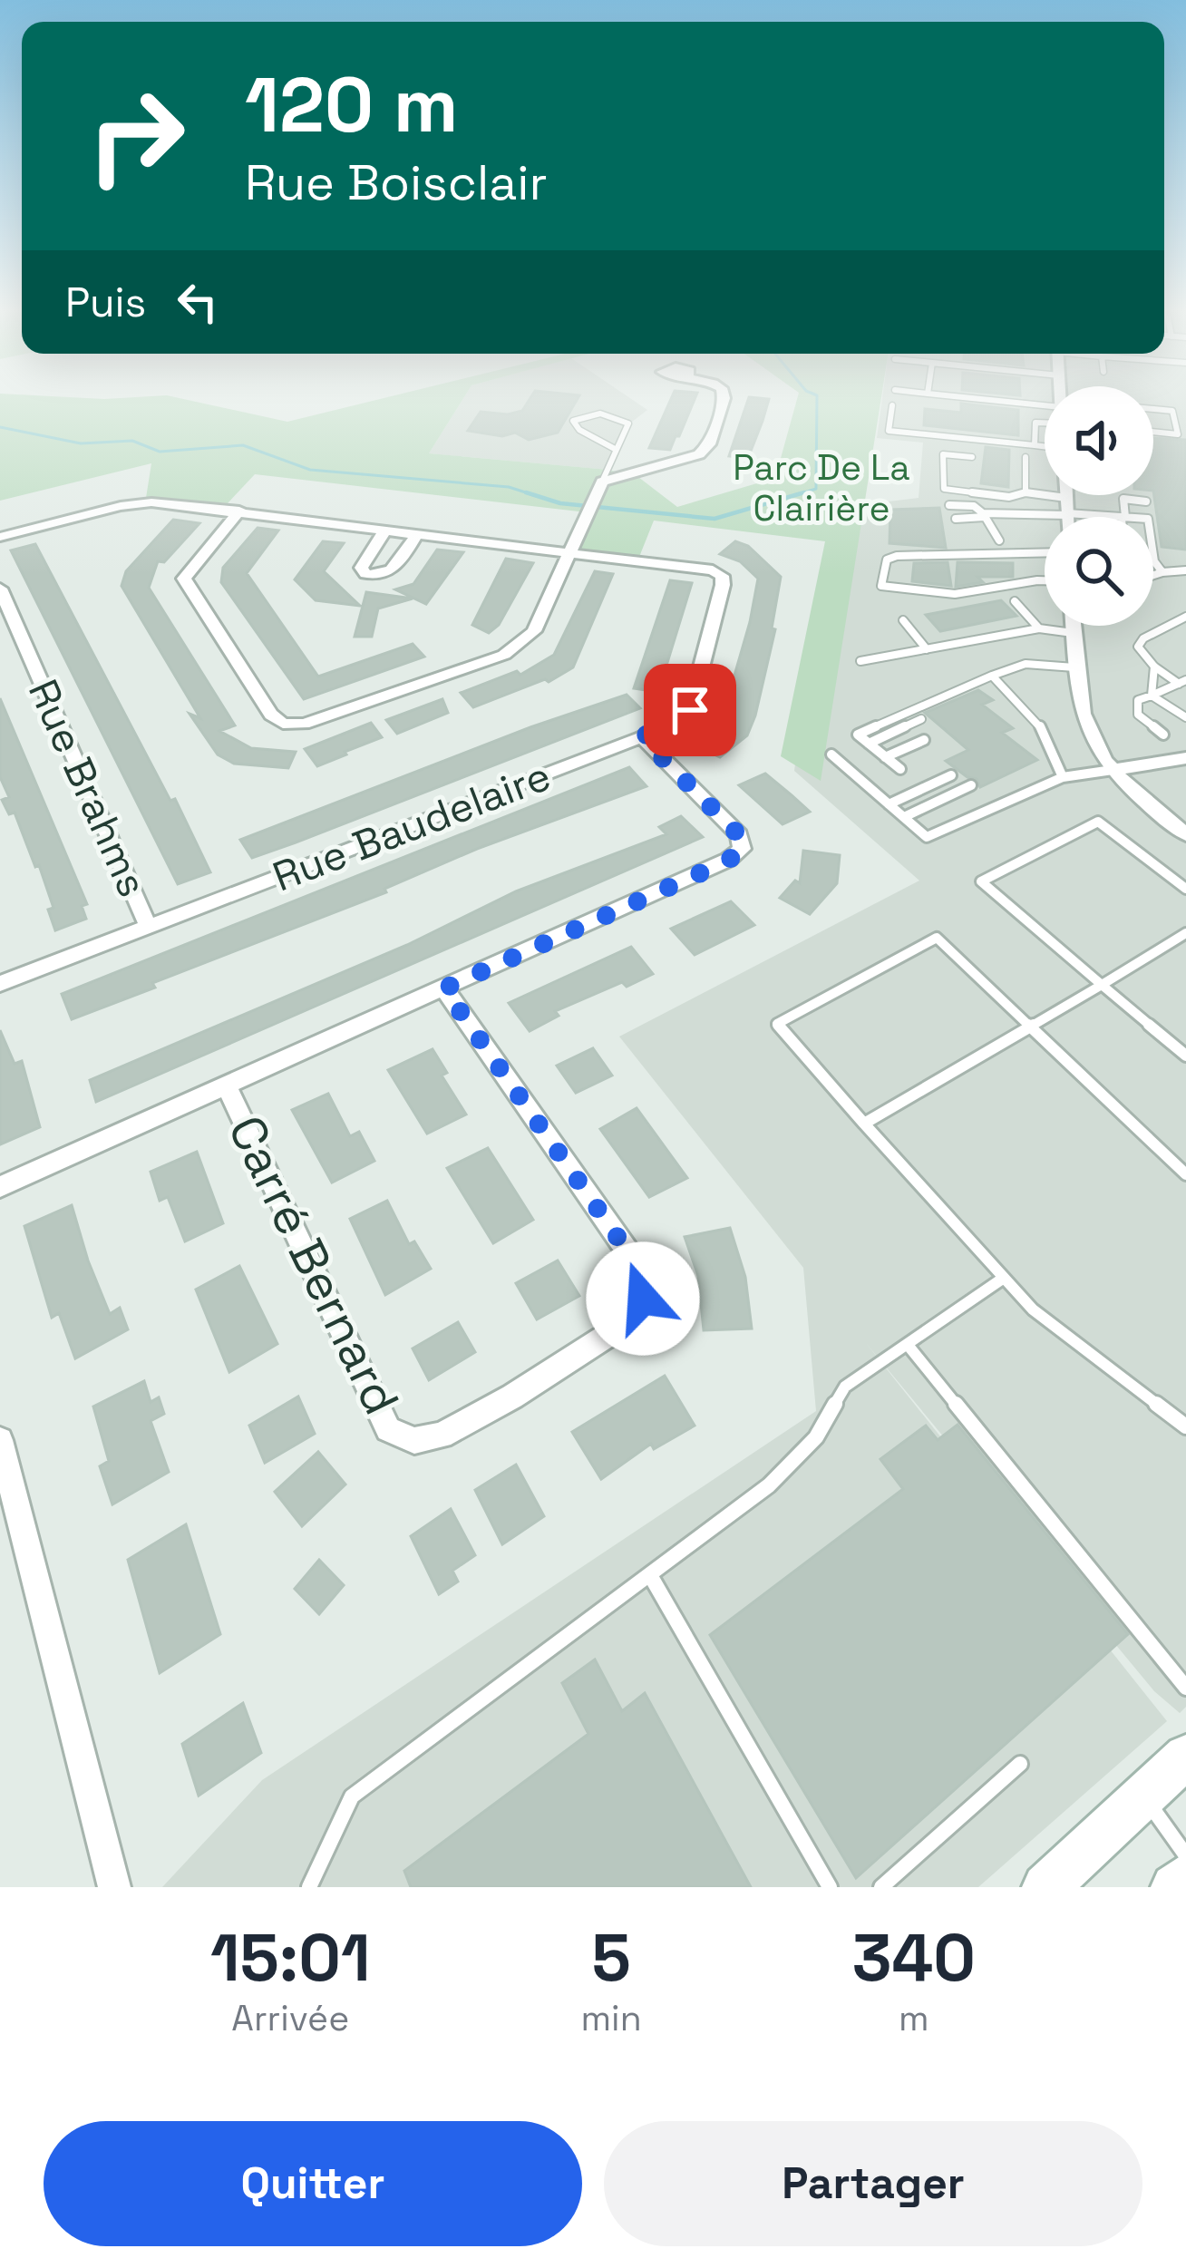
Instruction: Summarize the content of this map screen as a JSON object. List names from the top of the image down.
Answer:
{
  "streets": {
    "street": ["Rue Brahms", "Rue Baudelaire", "Carré Bernard"]
  },
  "crossings": [
    ["Rue Brahms", "Rue Baudelaire"]
  ],
  "parks": ["Parc De La Clairière"],
  "page": {
    "turn": ["120 m", "Rue Boisclair"],
    "then": "Puis",
    "eta": [
      "15:01",
      "Arrivée",
      "5",
      "min",
      "340",
      "m"
    ],
    "buttons": ["Quitter", "Partager"]
  }
}
